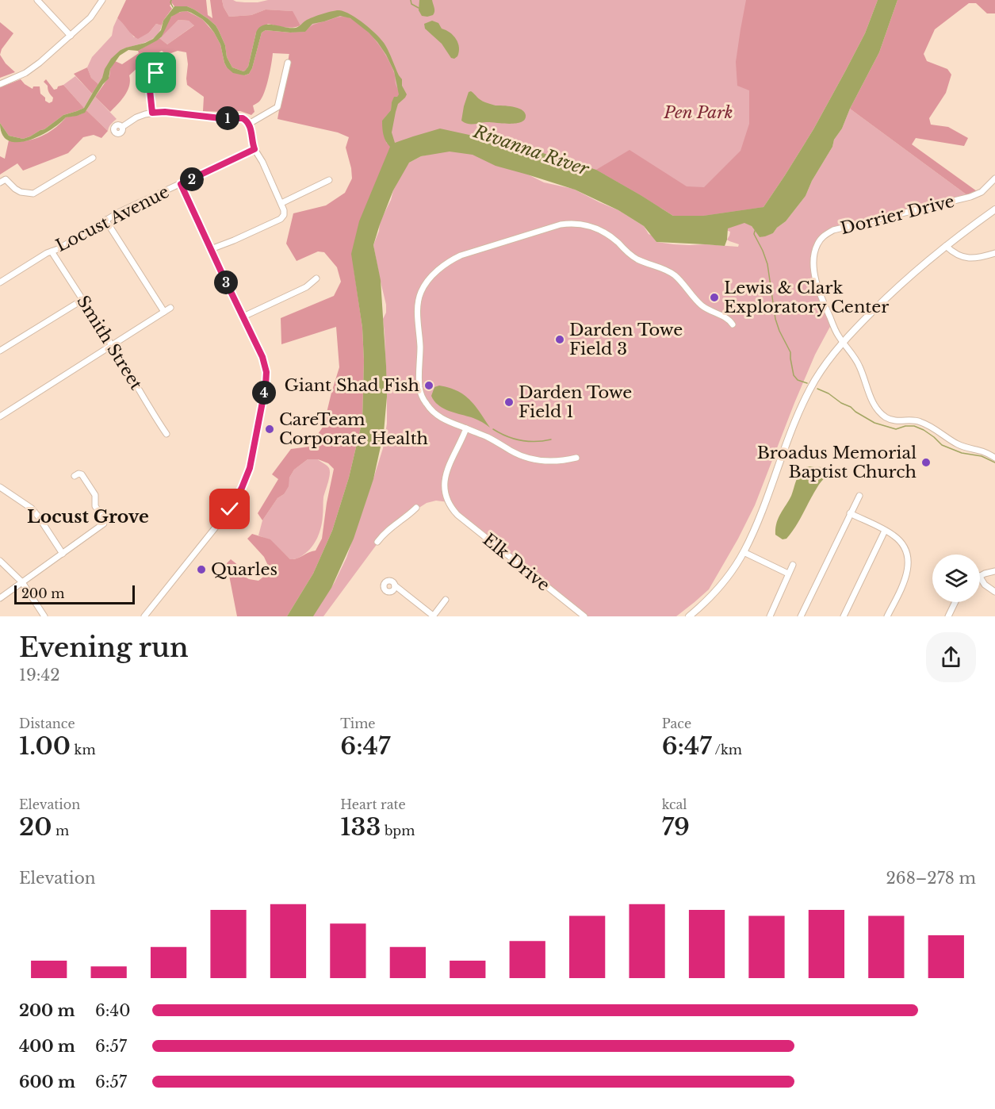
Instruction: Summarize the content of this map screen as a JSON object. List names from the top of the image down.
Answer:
{
  "streets": {
    "street": [
      "Dorrier Drive",
      "Locust Avenue",
      "Smith Street",
      "Elk Drive"
    ]
  },
  "crossings": [
    ["Locust Avenue", "Smith Street"]
  ],
  "districts": ["Locust Grove"],
  "water": ["Rivanna River"],
  "parks": ["Pen Park"],
  "places": [
    "Lewis & Clark Exploratory Center",
    "Darden Towe Field 3",
    "Giant Shad Fish",
    "Darden Towe Field 1",
    "CareTeam Corporate Health",
    "Broadus Memorial Baptist Church",
    "Quarles"
  ],
  "scale_bar": "200 m",
  "page": {
    "pins": [
      "1",
      "2",
      "3",
      "4"
    ],
    "scale": "200 m",
    "heading": ["Evening run", "19:42"],
    "stats": [
      ["Distance", "1.00 km"],
      ["Time", "6:47"],
      ["Pace", "6:47 /km"],
      ["Elevation", "20 m"],
      ["Heart rate", "133 bpm"],
      ["kcal", "79"]
    ],
    "chart": ["Elevation", "268–278 m"],
    "list": [
      {
        "name": "200 m",
        "note": "6:40"
      },
      {
        "name": "400 m",
        "note": "6:57"
      },
      {
        "name": "600 m",
        "note": "6:57"
      }
    ]
  }
}
